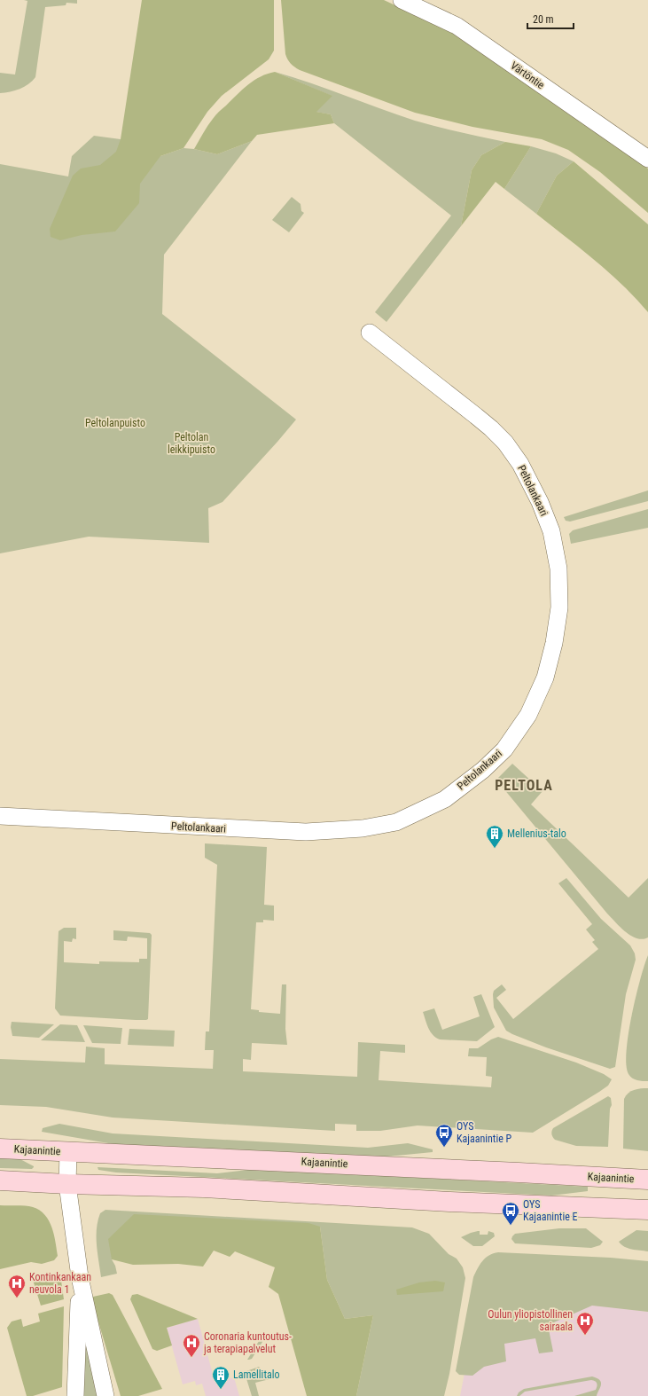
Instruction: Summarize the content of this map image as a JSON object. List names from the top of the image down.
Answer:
{
  "streets": {
    "main road": ["Kajaanintie"],
    "street": ["Värtöntie", "Peltolankaari"]
  },
  "districts": ["PELTOLA"],
  "parks": ["Peltolanpuisto", "Peltolan leikkipuisto"],
  "places": {
    "building": ["Mellenius-talo", "Lamellitalo"],
    "bus stop": ["OYS Kajaanintie P", "OYS Kajaanintie E"],
    "hospital": ["Kontinkankaan neuvola 1", "Oulun yliopistollinen sairaala", "Coronaria kuntoutus- ja terapiapalvelut"]
  },
  "scale_bar": "20 m"
}
